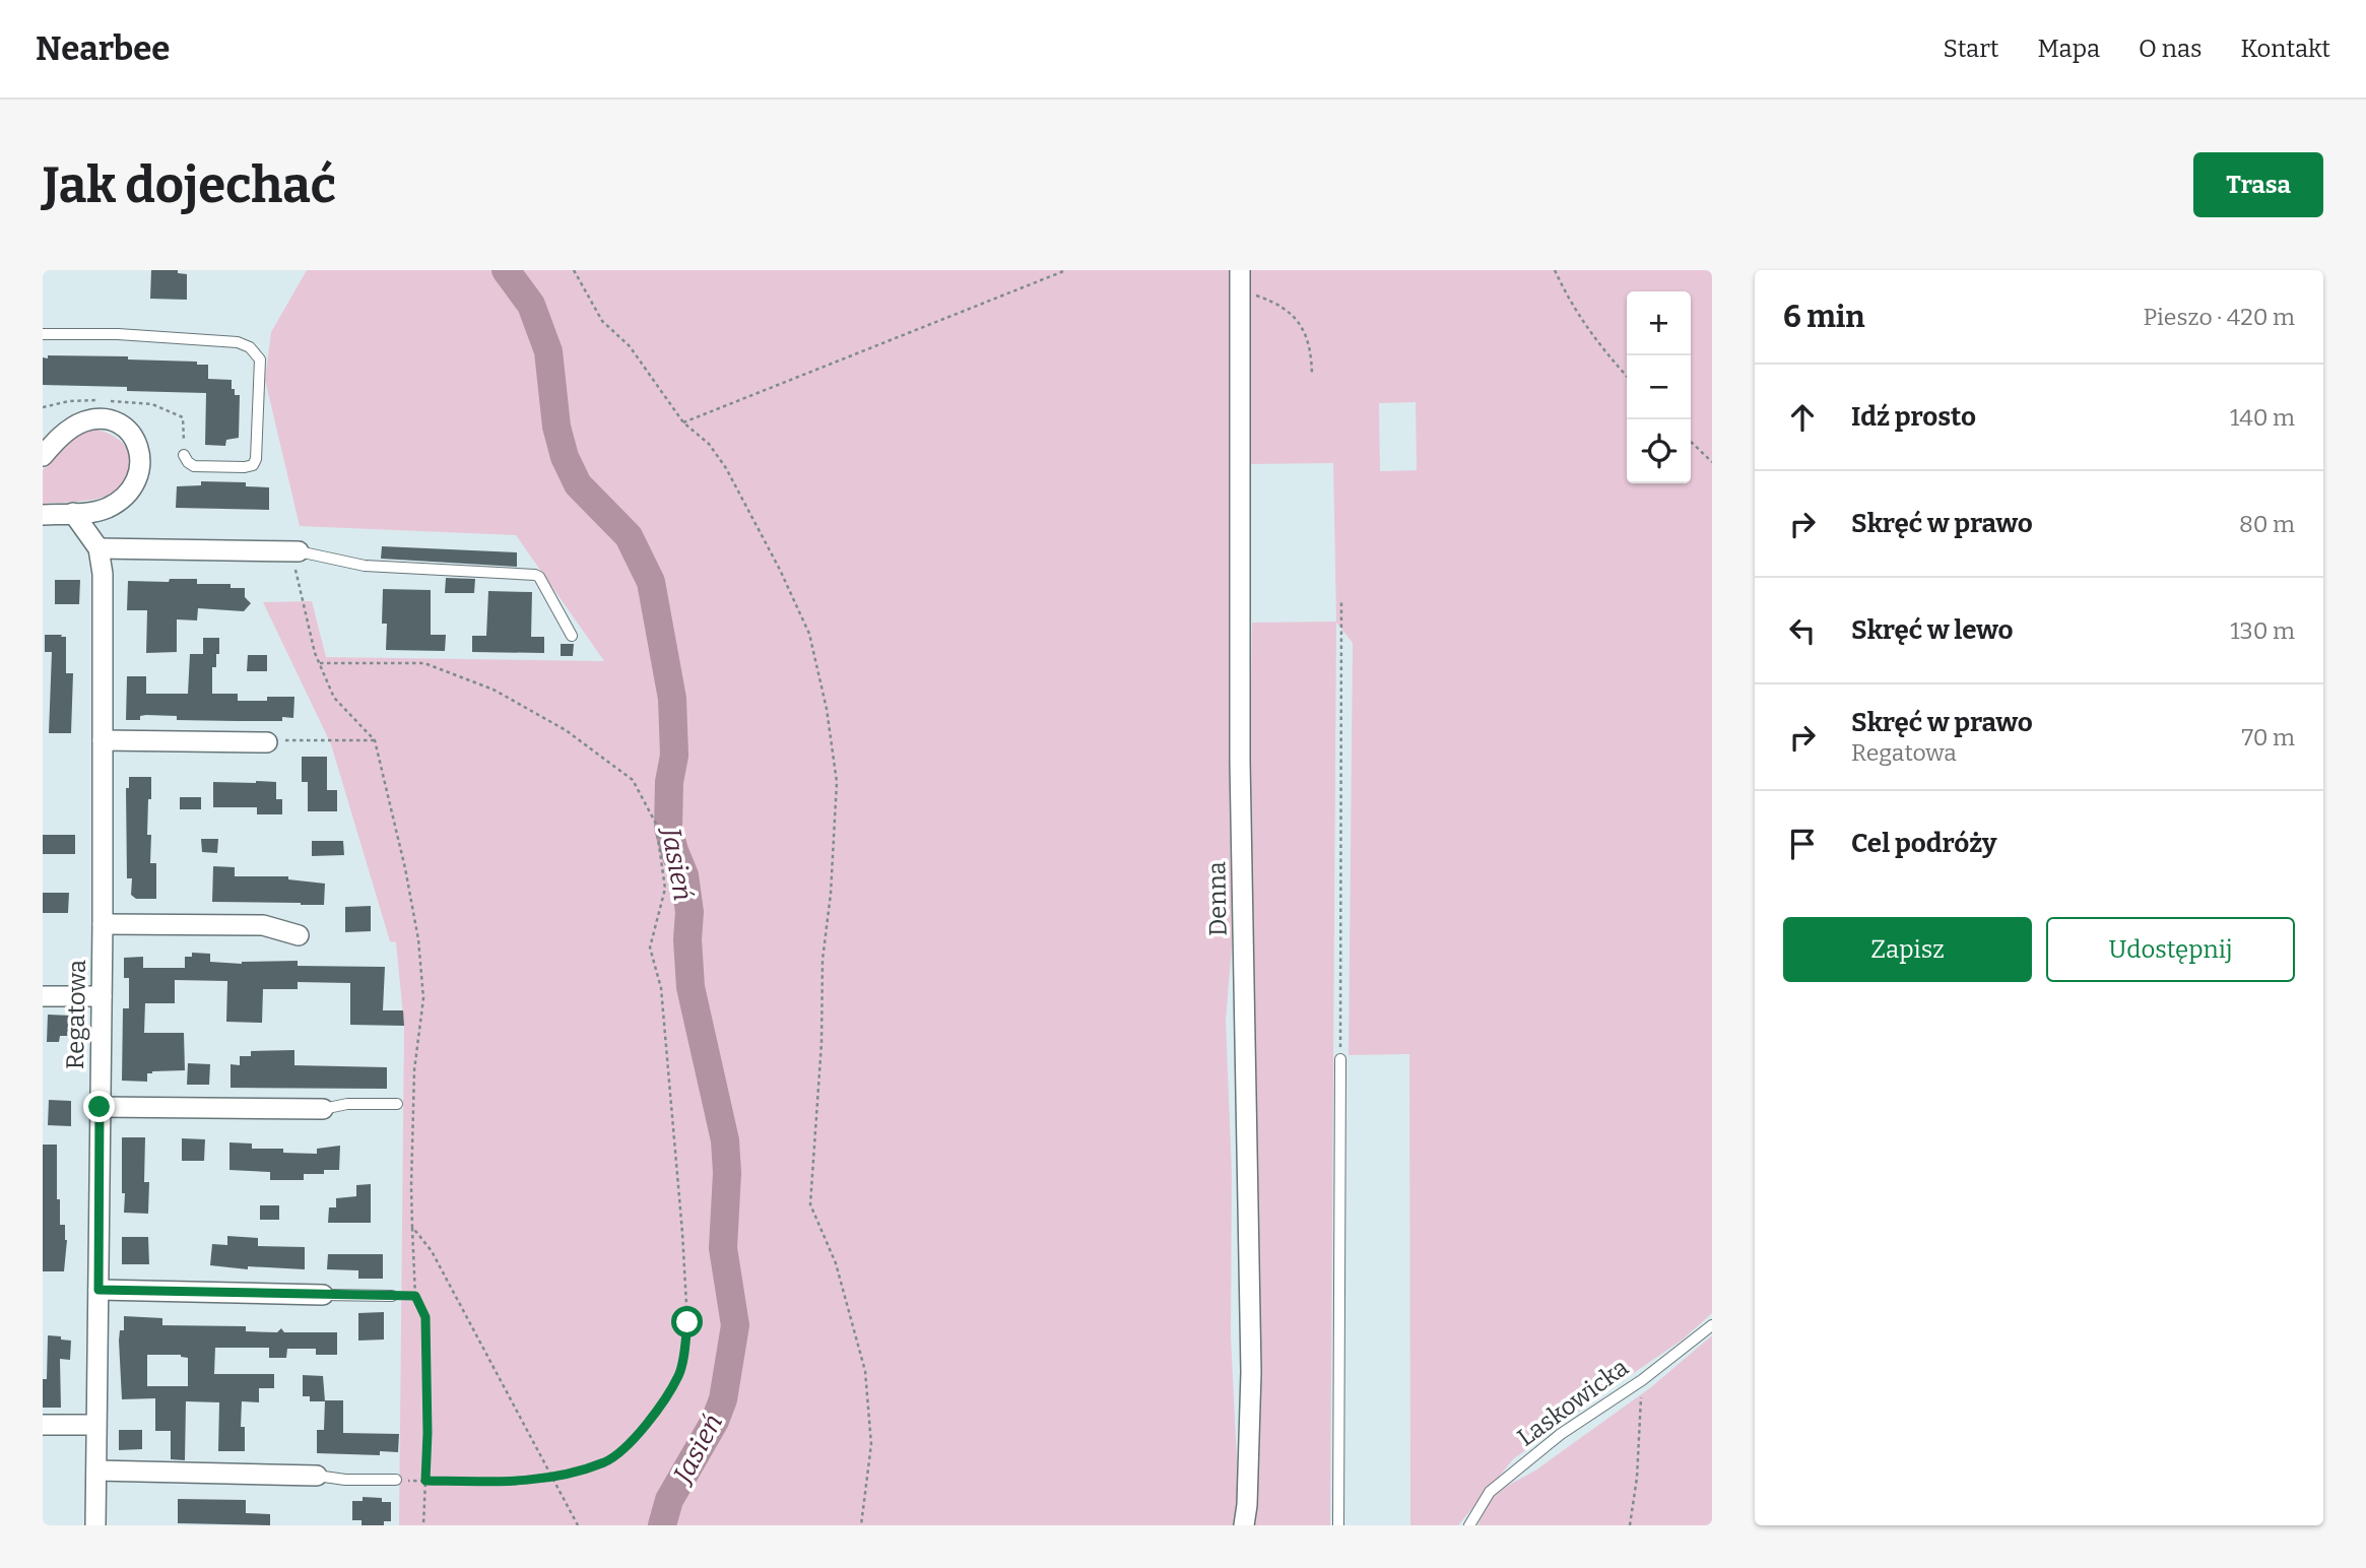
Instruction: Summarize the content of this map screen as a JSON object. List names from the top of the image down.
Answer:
{
  "streets": {
    "street": ["Denna", "Regatowa"],
    "lane": ["Laskowicka"]
  },
  "water": ["Jasień"],
  "page": {
    "header": "Nearbee",
    "nav": [
      "Start",
      "Mapa",
      "O nas",
      "Kontakt"
    ],
    "buttons": [
      "Trasa",
      ["Zapisz", "Udostępnij"]
    ],
    "title": "Jak dojechać",
    "heading": ["6 min", "Pieszo · 420 m"],
    "map_buttons": ["+", "−"],
    "list": [
      ["Idź prosto", "140 m"],
      ["Skręć w prawo", "80 m"],
      ["Skręć w lewo", "130 m"],
      ["Skręć w prawo", "Regatowa", "70 m"],
      "Cel podróży"
    ]
  }
}
